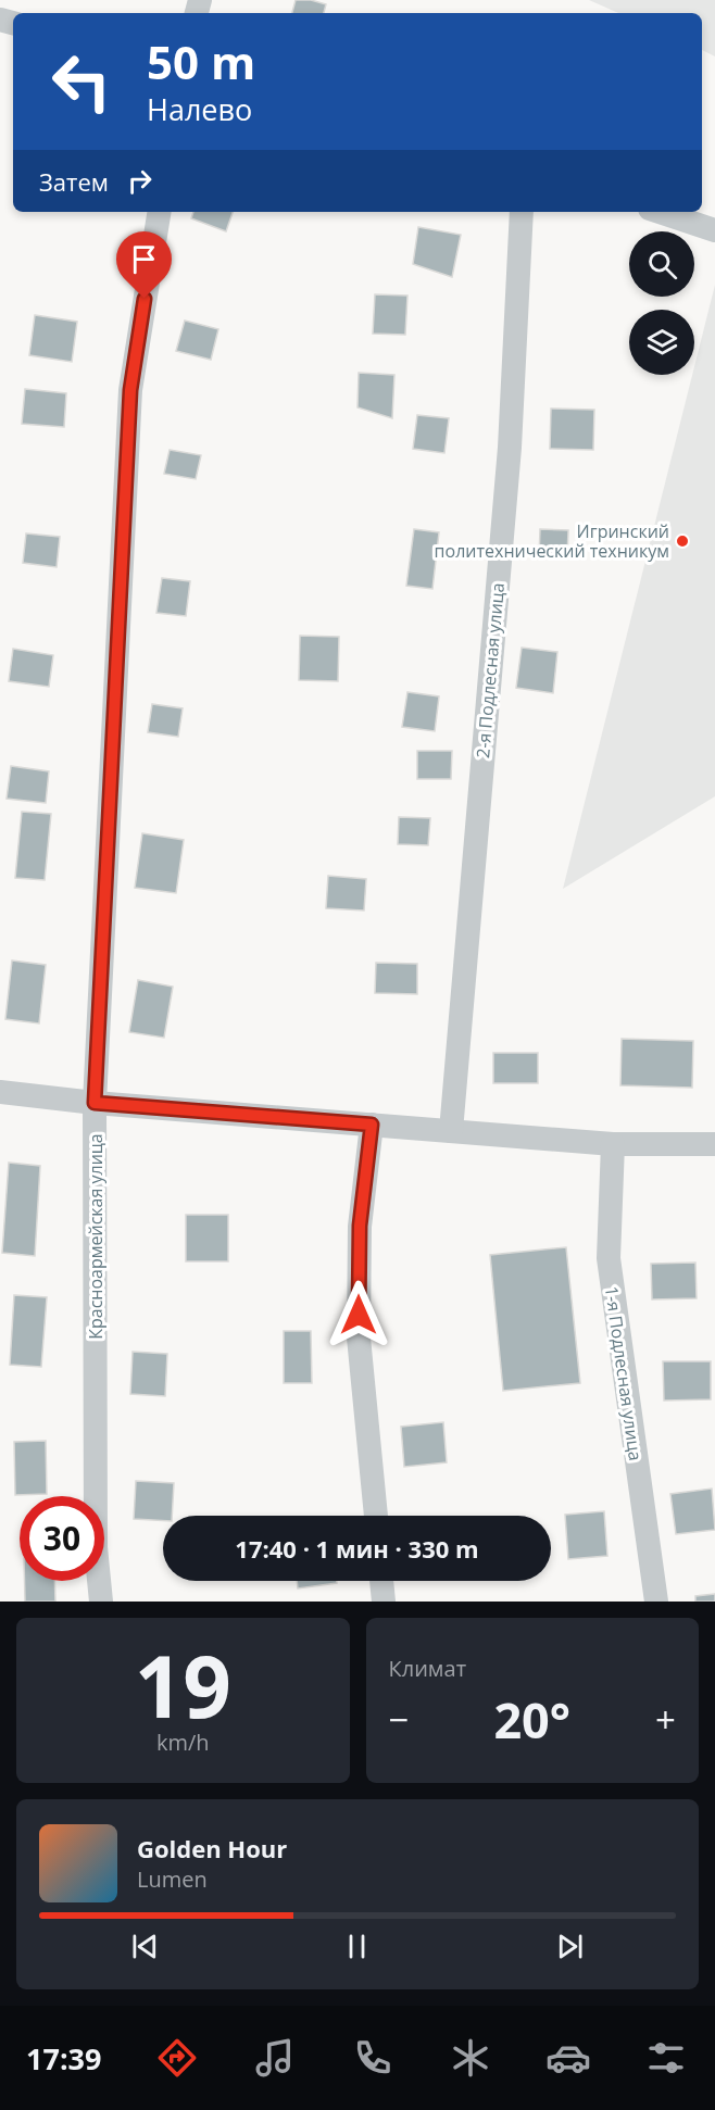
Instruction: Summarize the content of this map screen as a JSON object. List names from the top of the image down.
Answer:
{
  "streets": {
    "street": ["2-я Подлесная улица", "Красноармейская улица", "1-я Подлесная улица"]
  },
  "places": ["Игринский политехнический техникум"],
  "page": {
    "turn": ["50 m", "Налево"],
    "then": "Затем",
    "limit": "30",
    "trip": "17:40 · 1 мин · 330 m",
    "tile": [
      ["19", "km/h"],
      "Климат"
    ],
    "heat": ["−", "20°", "+"],
    "song": ["Golden Hour", "Lumen"],
    "tabs": "17:39"
  }
}
